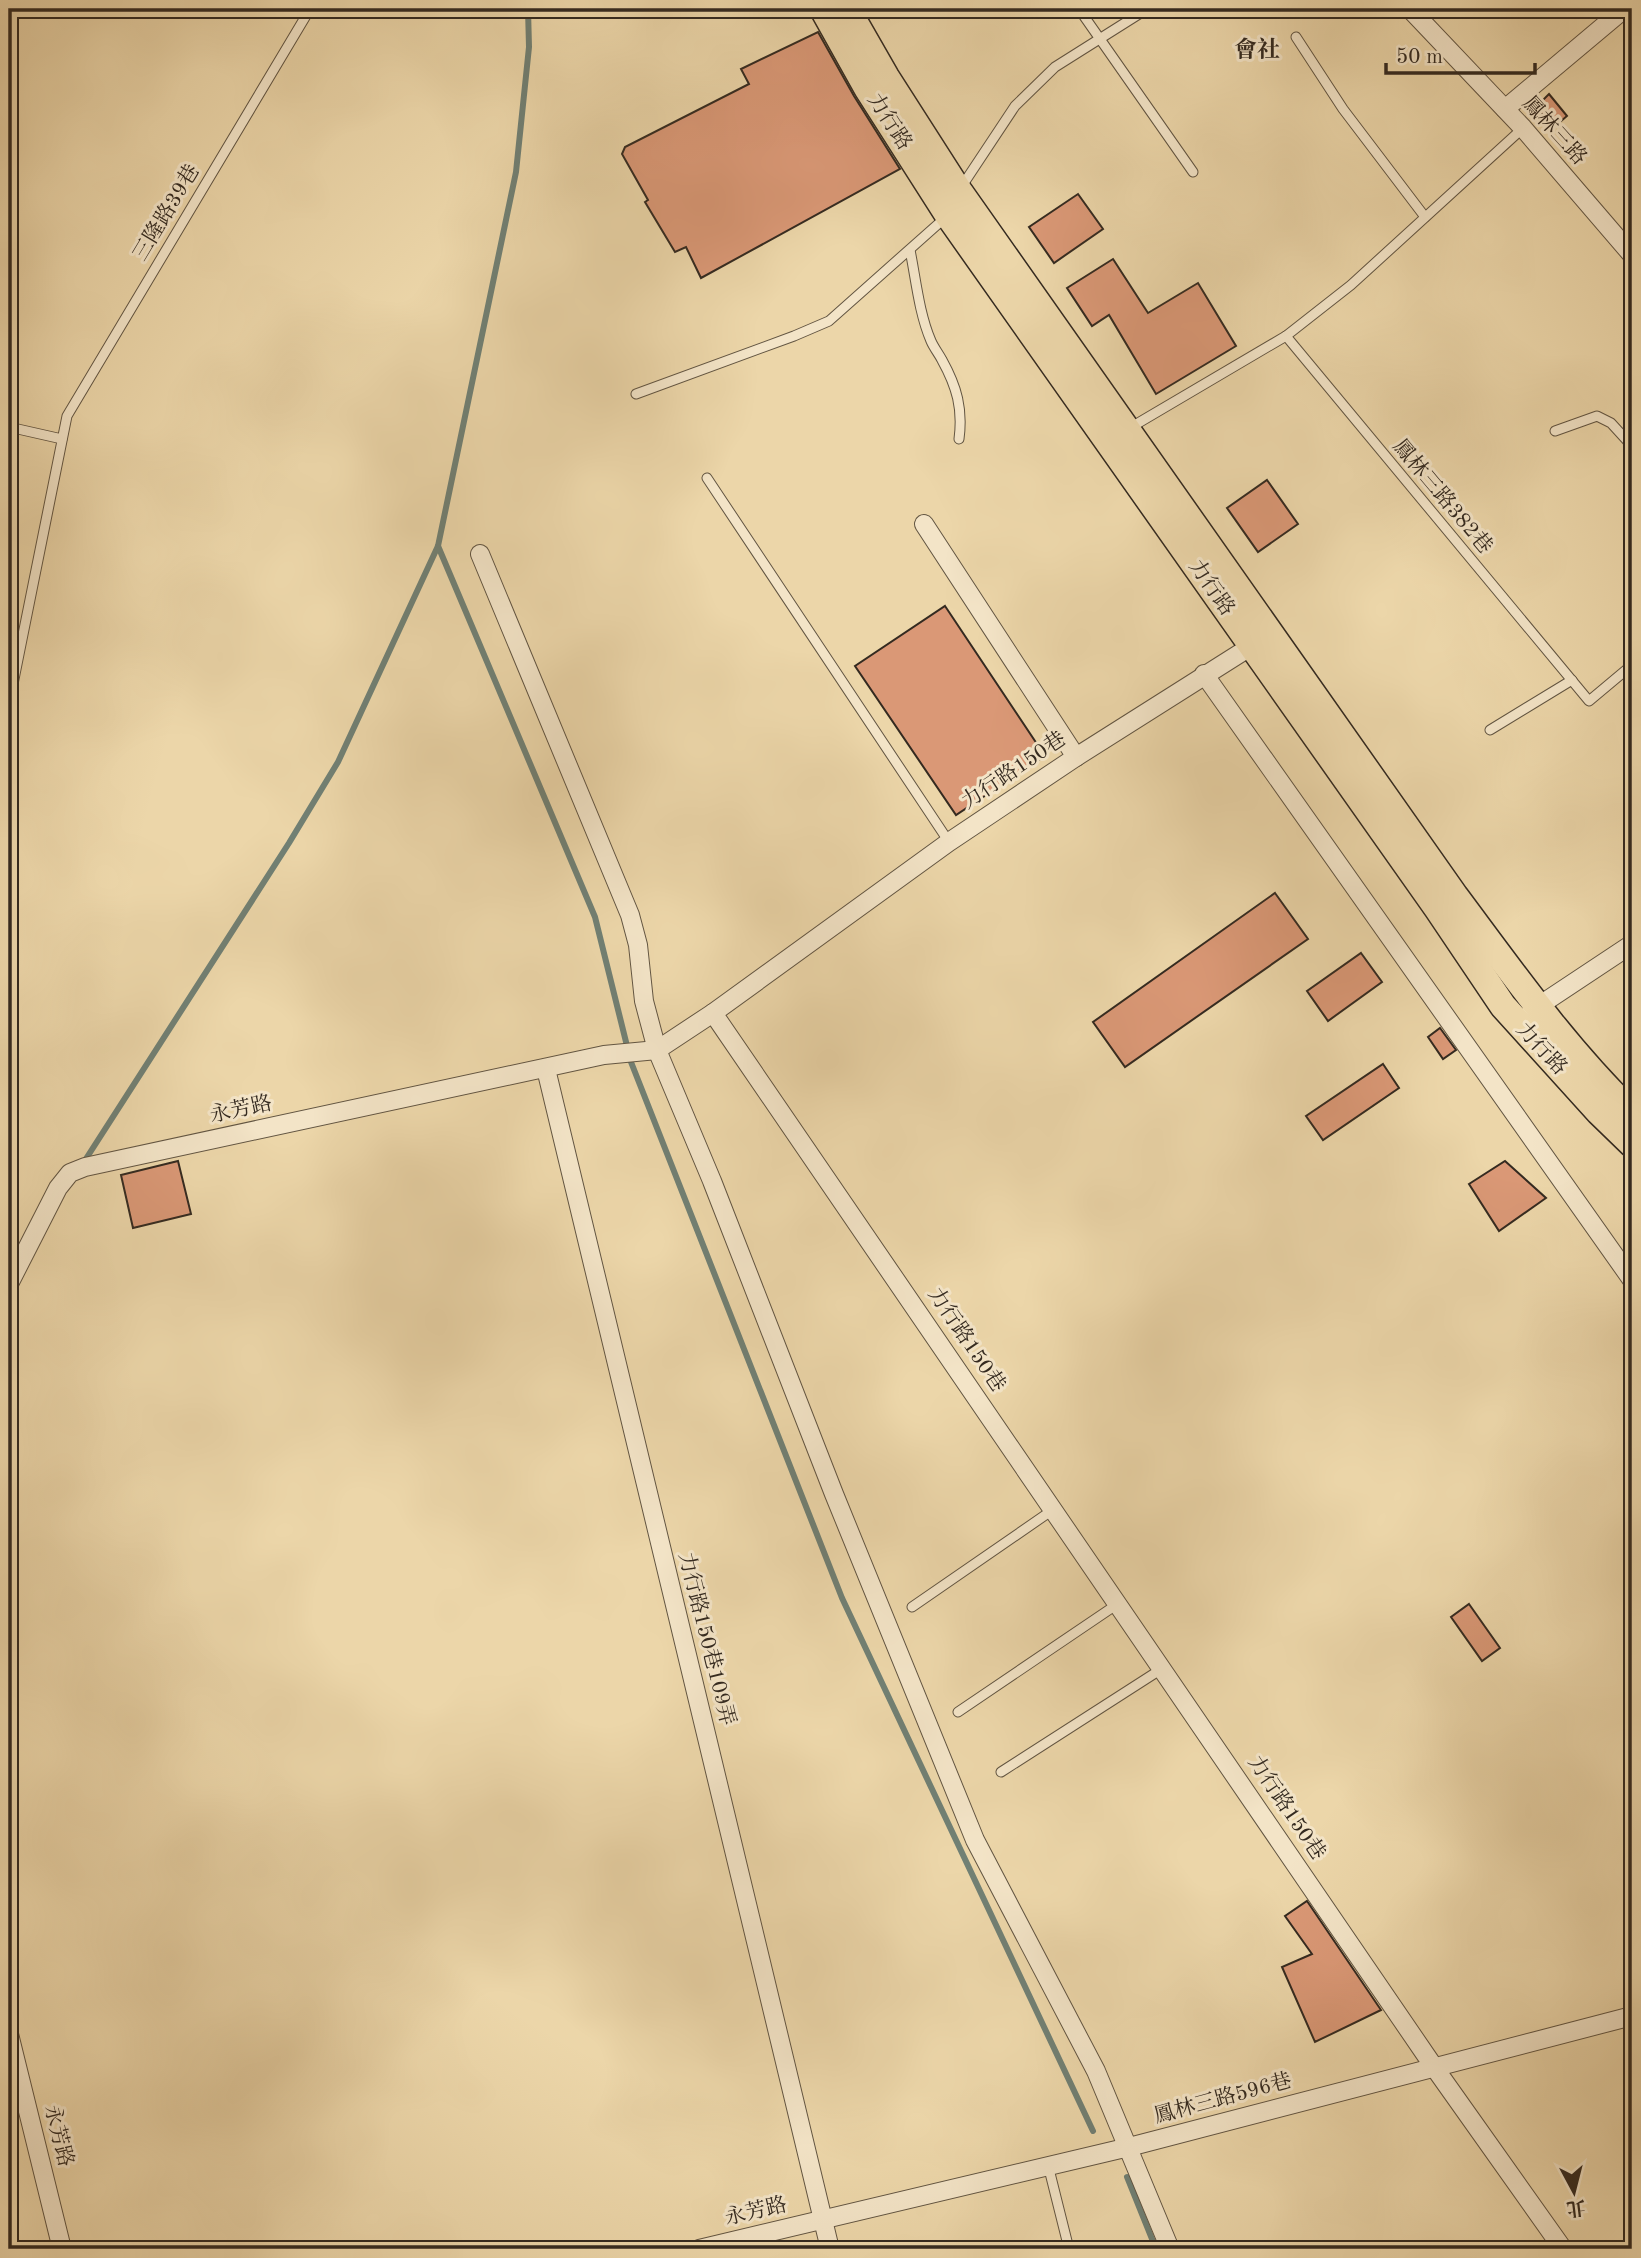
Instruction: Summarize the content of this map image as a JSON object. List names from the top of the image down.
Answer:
{
  "streets": {
    "main road": ["力行路"],
    "street": [
      "鳳林三路",
      "力行路150巷",
      "永芳路",
      "力行路150巷109弄",
      "鳳林三路596巷"
    ],
    "lane": ["三隆路39巷", "鳳林三路382巷"]
  },
  "crossings": [
    ["力行路", "力行路150巷"],
    ["力行路150巷", "鳳林三路596巷"],
    ["永芳路", "力行路150巷109弄"],
    ["永芳路", "鳳林三路596巷"],
    ["力行路150巷109弄", "鳳林三路596巷"]
  ],
  "districts": ["會社"],
  "scale_bar": "50 m",
  "north": "bottom"
}
